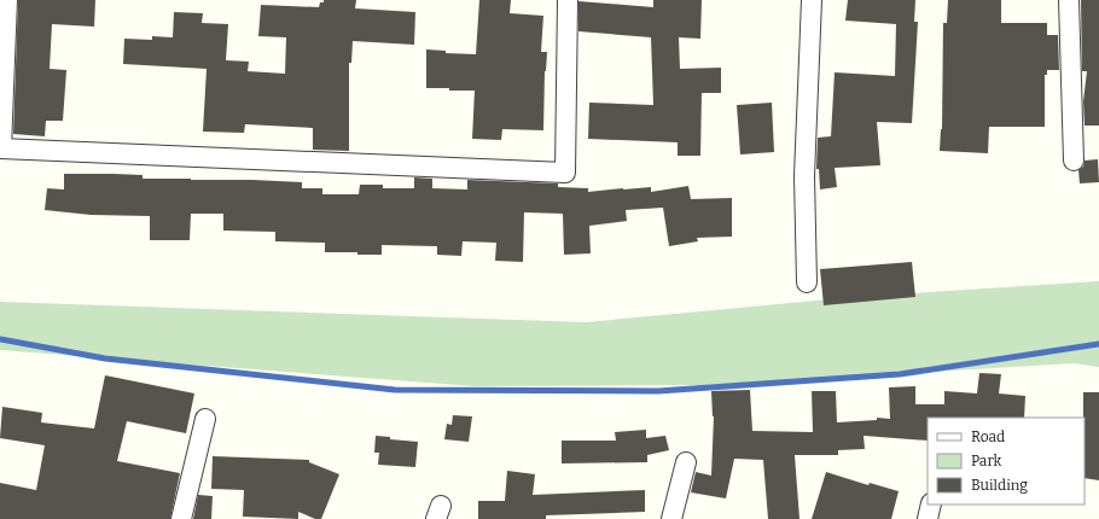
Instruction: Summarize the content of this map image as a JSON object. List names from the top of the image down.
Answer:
{
  "legend": ["Road", "Park", "Building"]
}
